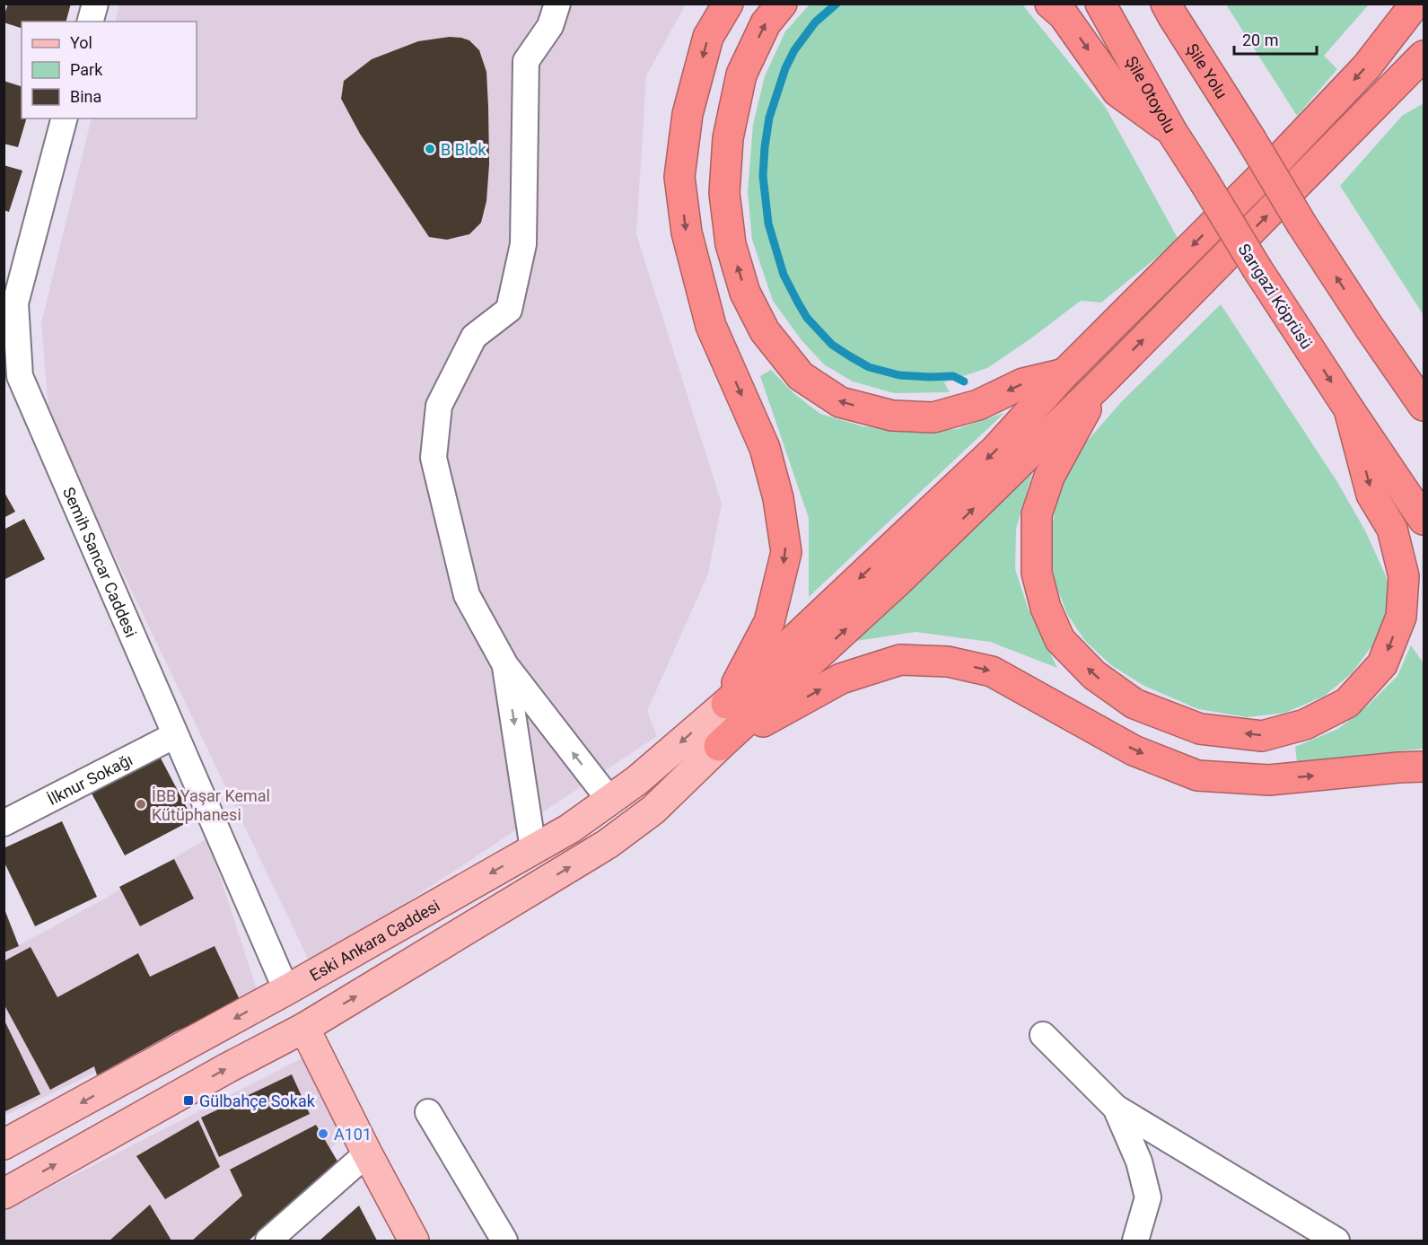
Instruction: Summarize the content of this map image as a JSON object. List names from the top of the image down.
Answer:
{
  "streets": {
    "highway": ["Şile Yolu", "Şile Otoyolu", "Sarıgazi Köprüsü"],
    "main road": ["Eski Ankara Caddesi"],
    "street": ["Semih Sancar Caddesi", "İlknur Sokağı"]
  },
  "crossings": [
    ["Şile Otoyolu", "Sarıgazi Köprüsü"],
    ["Semih Sancar Caddesi", "İlknur Sokağı"],
    ["Semih Sancar Caddesi", "Eski Ankara Caddesi"]
  ],
  "one_way": ["Şile Yolu"],
  "places": {
    "other": ["B Blok", "İBB Yaşar Kemal Kütüphanesi", "A101"],
    "transit": ["Gülbahçe Sokak"]
  },
  "legend": ["Yol", "Park", "Bina"],
  "scale_bar": "20 m"
}
